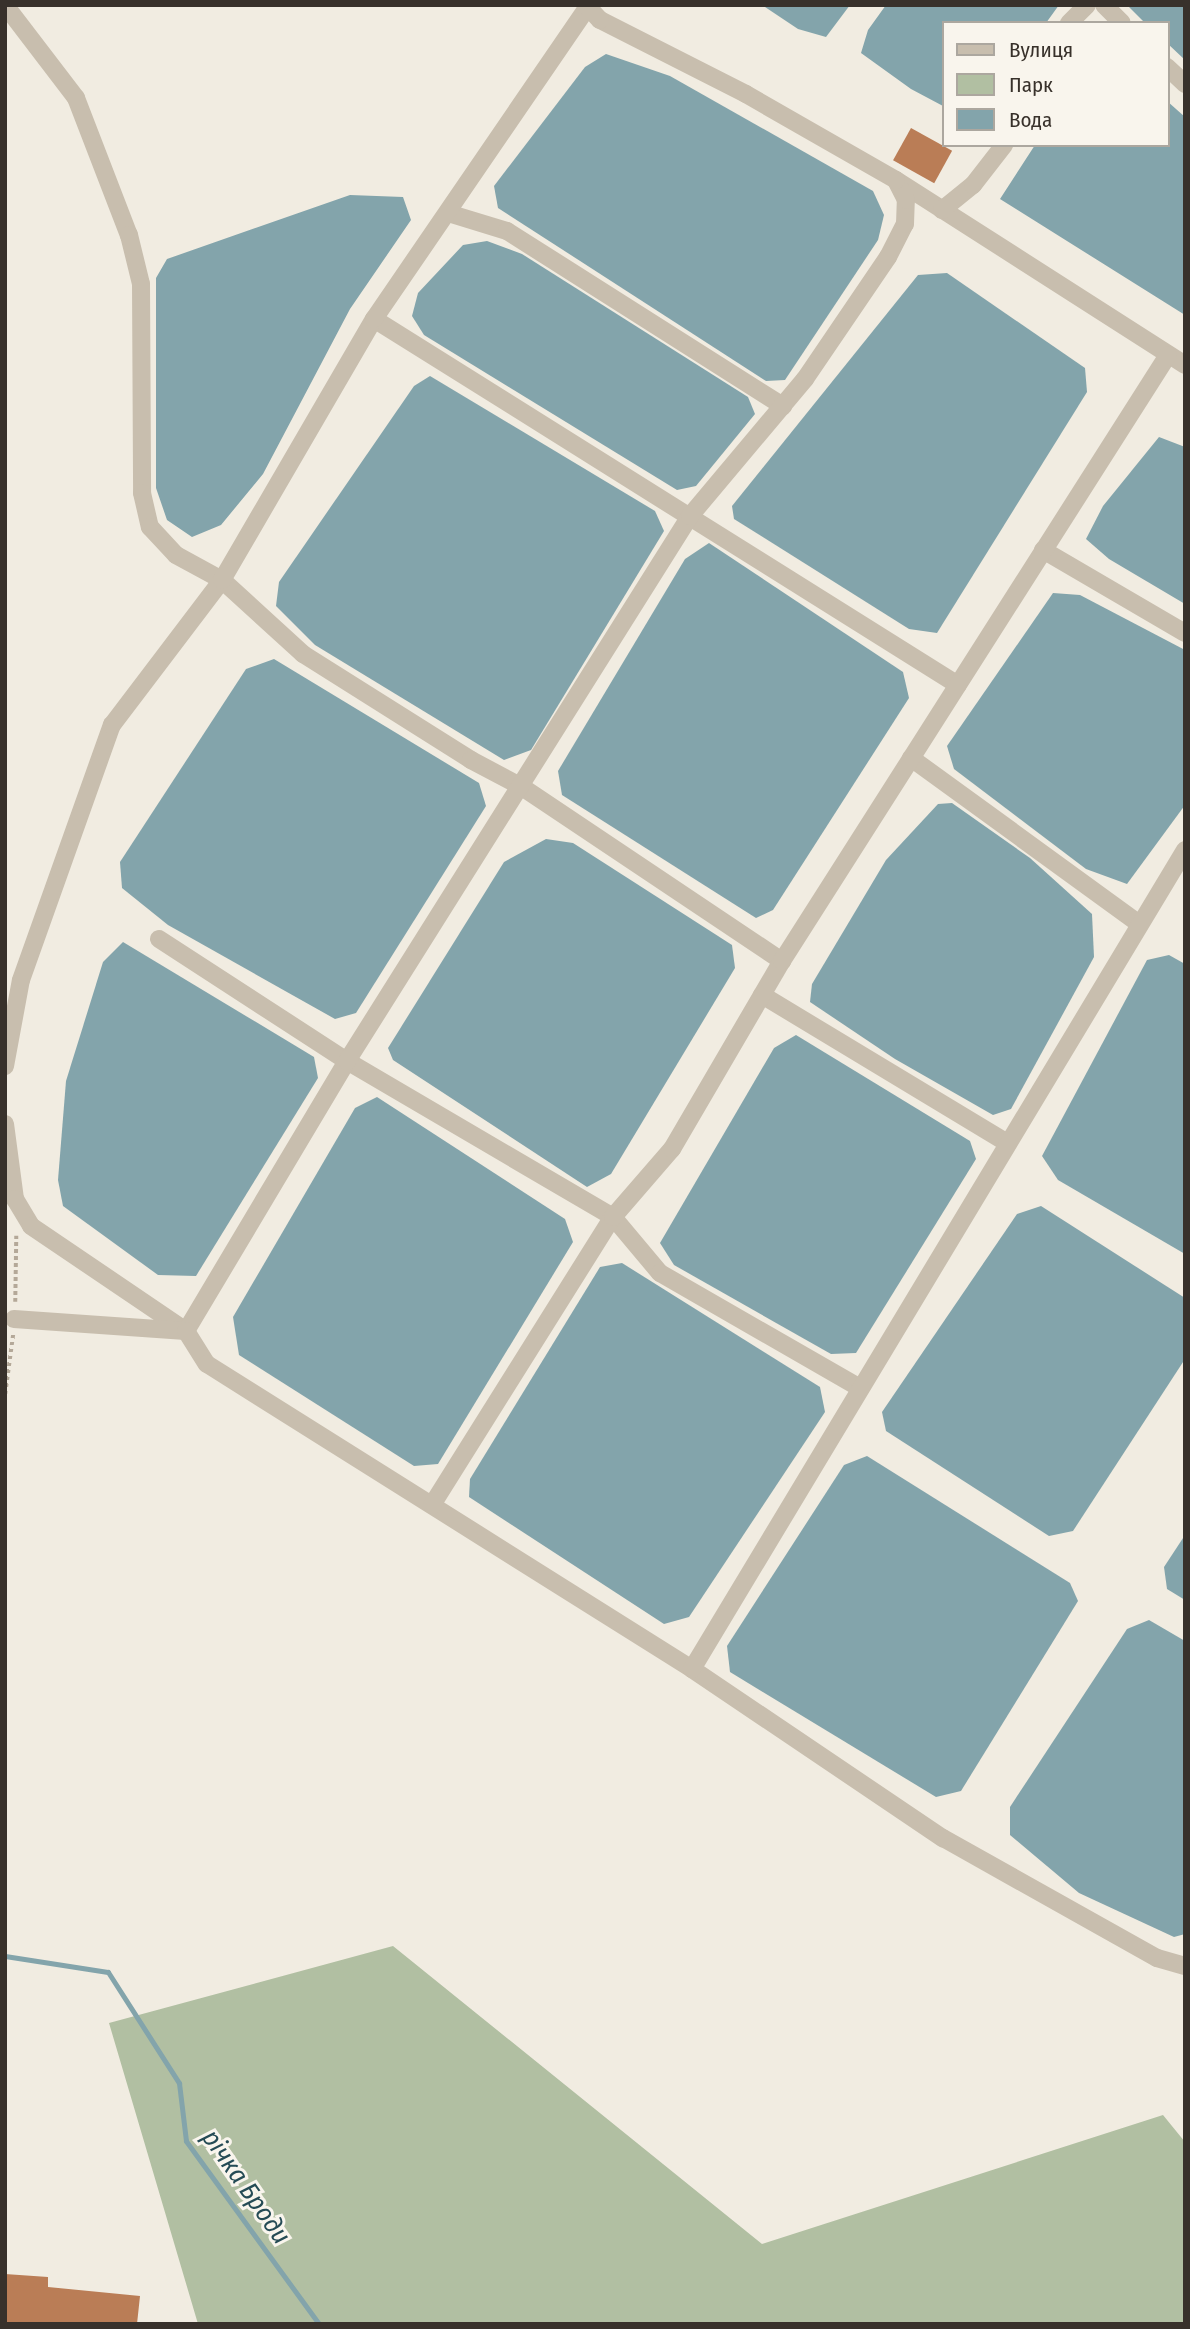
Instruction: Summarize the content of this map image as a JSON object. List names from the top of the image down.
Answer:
{
  "water": ["річка Броди"],
  "legend": ["Вулиця", "Парк", "Вода"]
}
